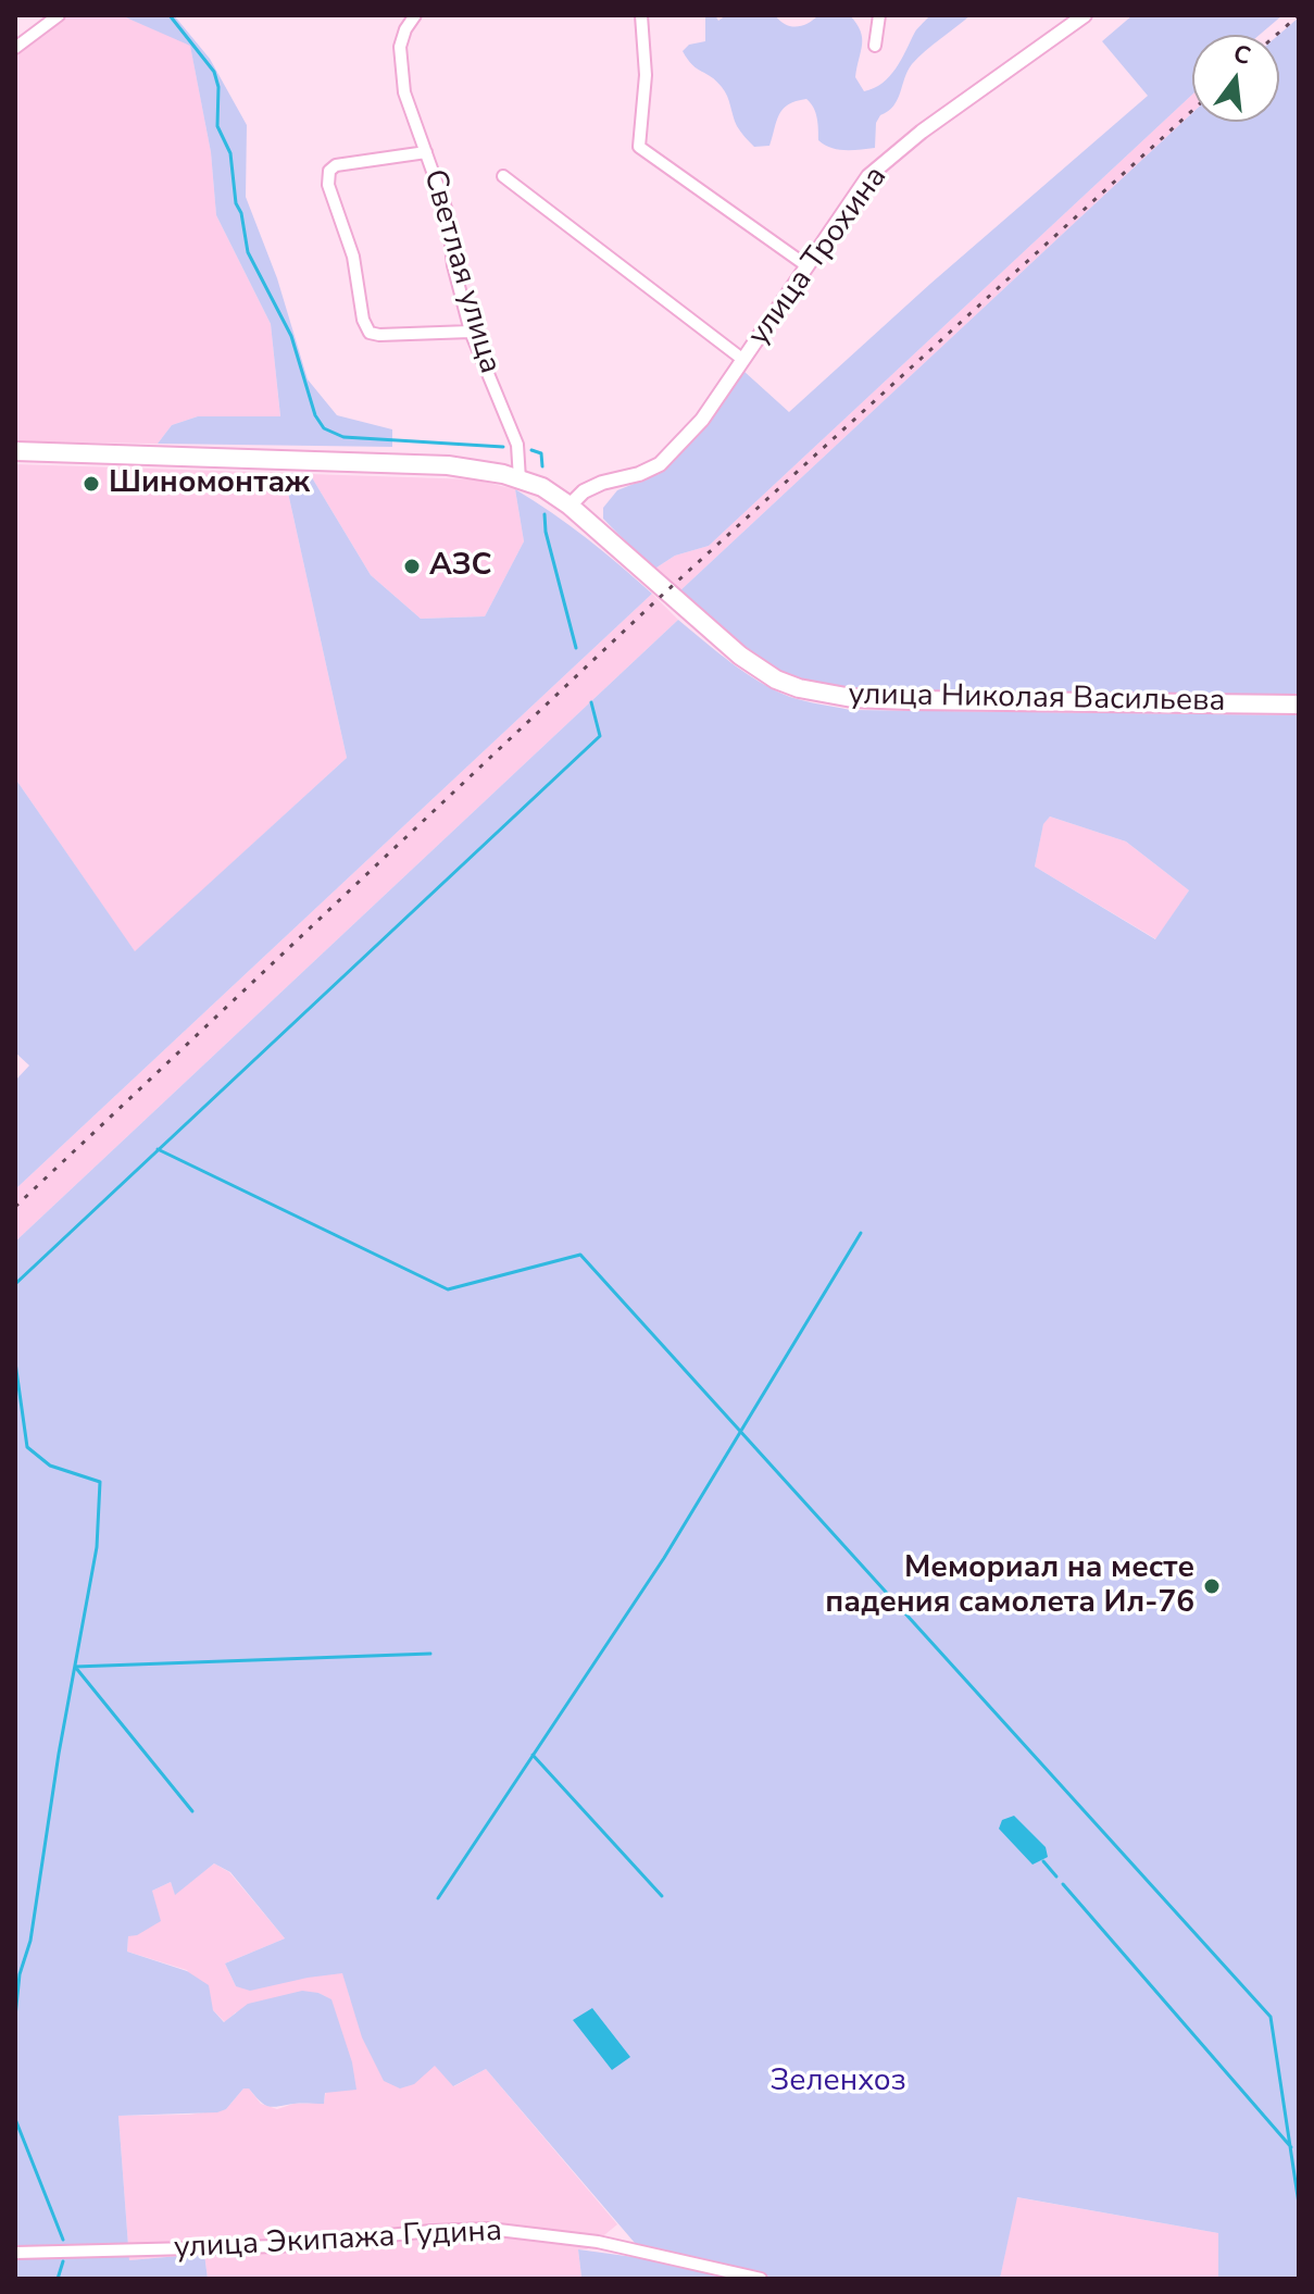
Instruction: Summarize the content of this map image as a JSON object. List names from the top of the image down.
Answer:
{
  "streets": {
    "main road": ["улица Николая Васильева"],
    "street": ["улица Трохина", "Светлая улица", "улица Экипажа Гудина"]
  },
  "crossings": [
    ["улица Трохина", "улица Николая Васильева"],
    ["Светлая улица", "улица Николая Васильева"]
  ],
  "parks": ["Зеленхоз"],
  "places": ["Шиномонтаж", "АЗС", "Мемориал на месте падения самолета Ил-76"],
  "north": "top"
}
